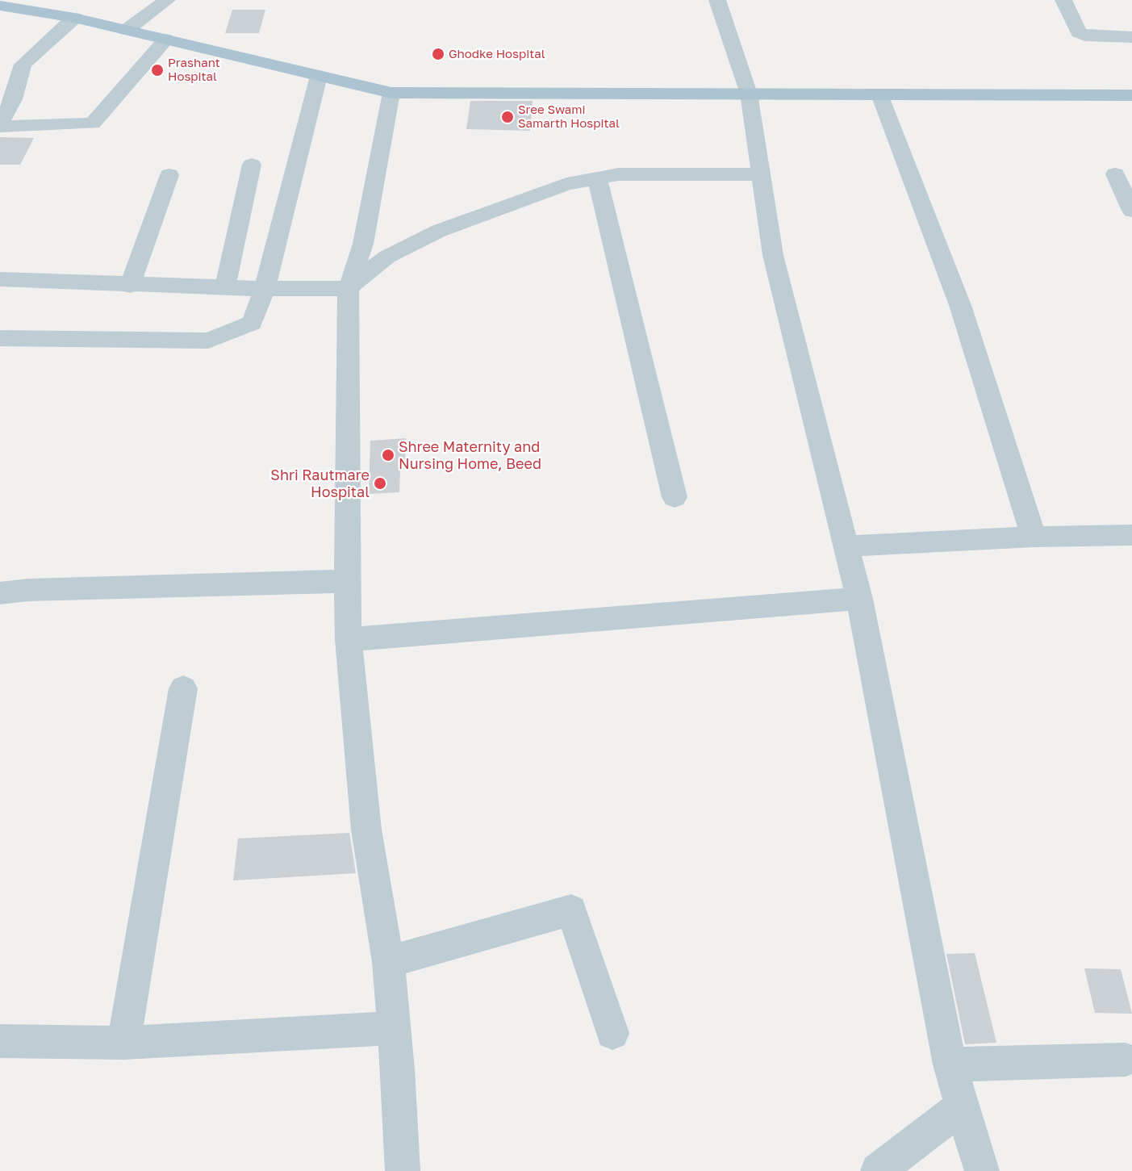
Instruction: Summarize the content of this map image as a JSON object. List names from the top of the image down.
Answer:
{
  "places": [
    "Ghodke Hospital",
    "Prashant Hospital",
    "Sree Swami Samarth Hospital",
    "Shree Maternity and Nursing Home, Beed",
    "Shri Rautmare Hospital"
  ]
}
